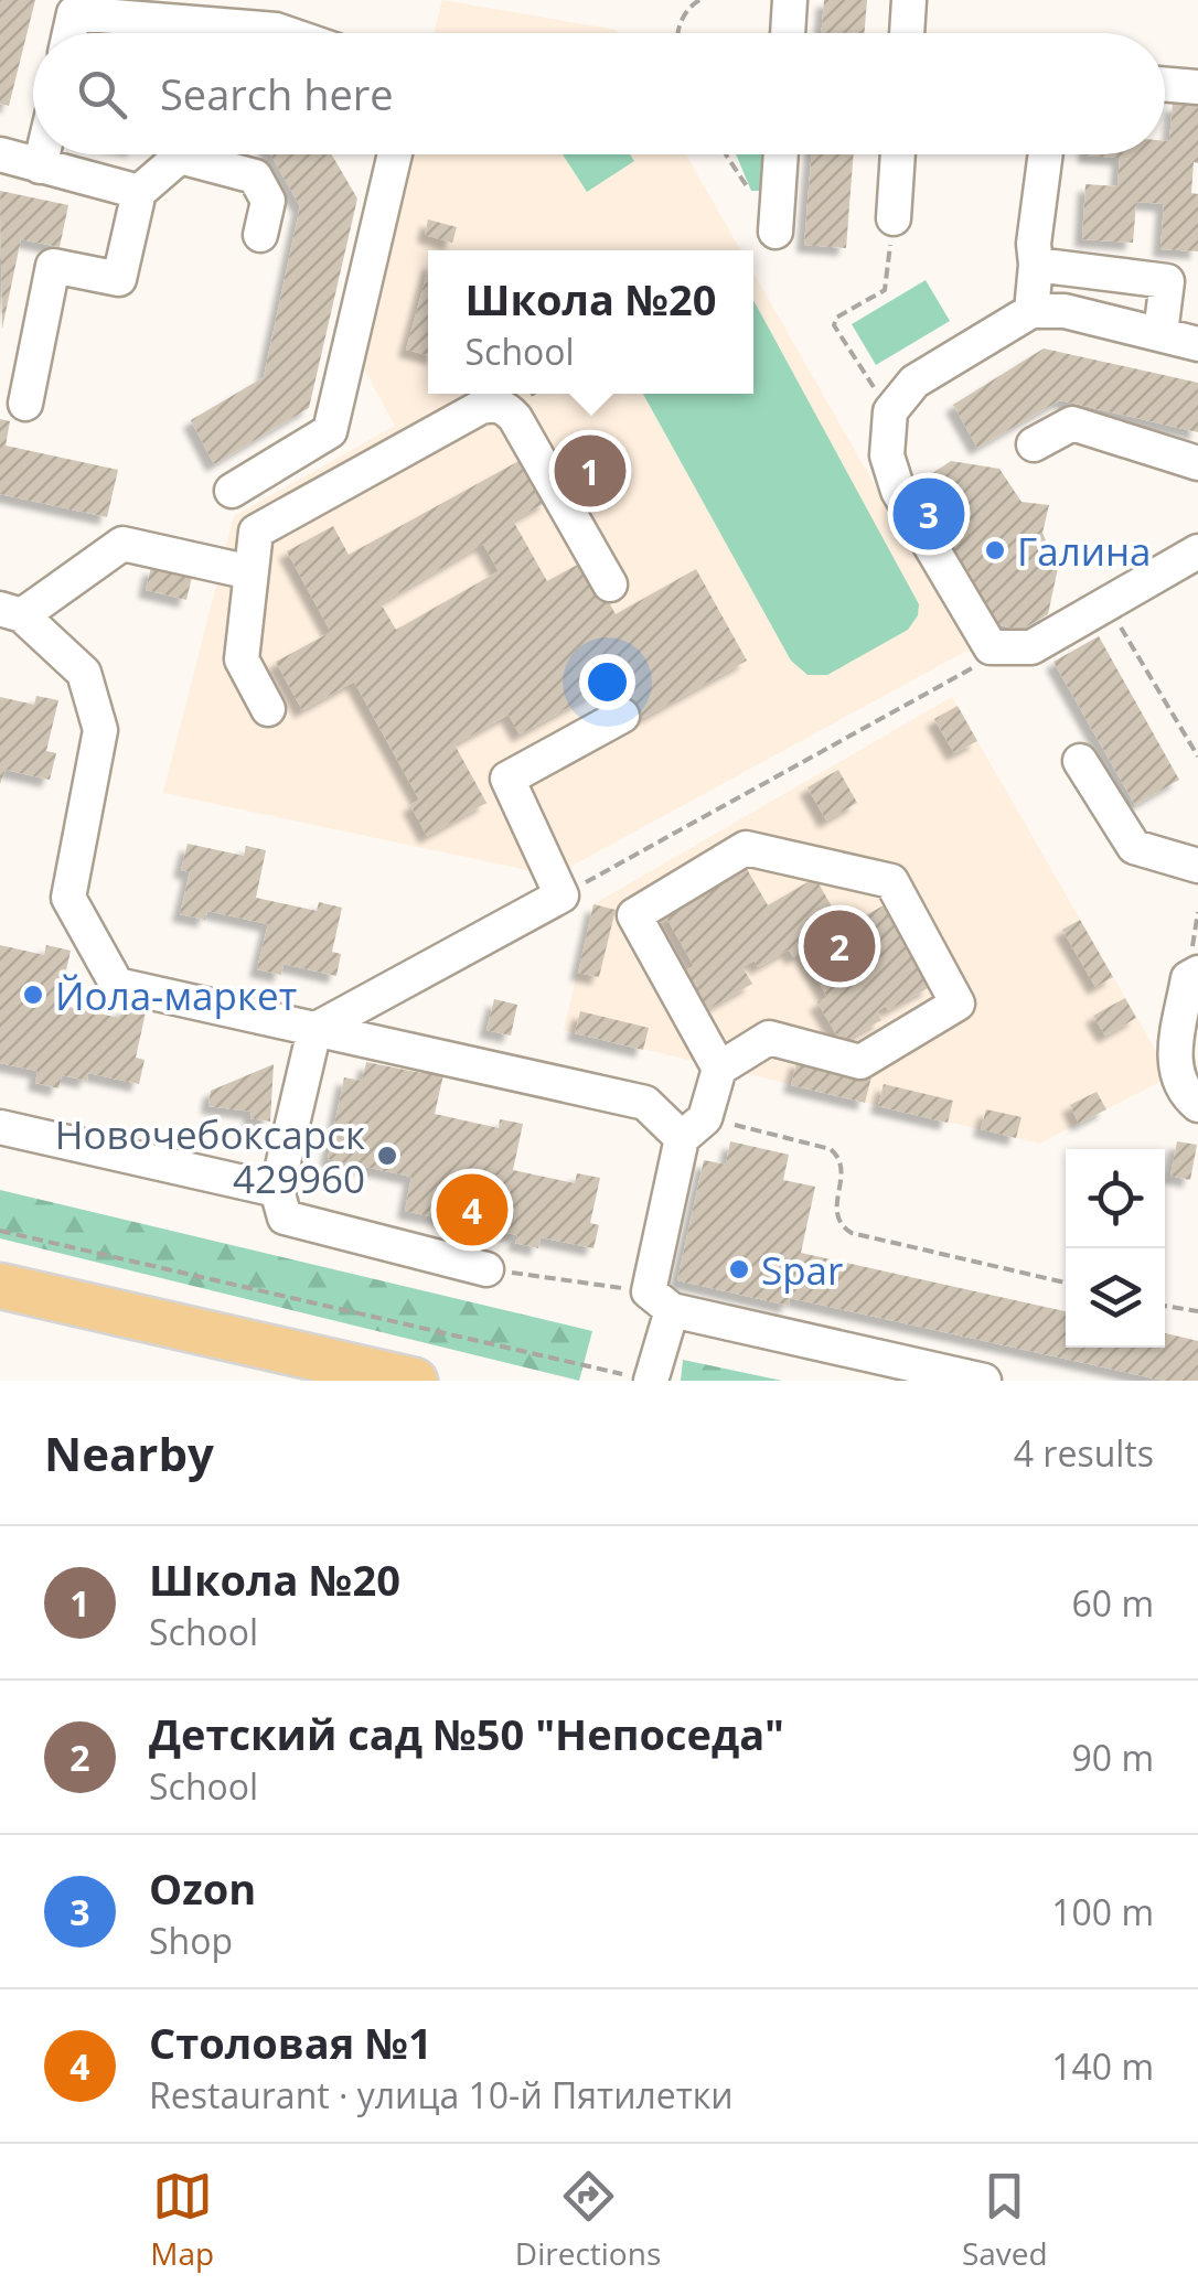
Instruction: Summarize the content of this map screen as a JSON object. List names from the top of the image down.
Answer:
{
  "places": [
    "Галина",
    "Йола-маркет",
    "Новочебоксарск 429960",
    "Spar"
  ],
  "page": {
    "search": "Search here",
    "popup": ["Школа №20", "School"],
    "pins": [
      "1",
      "3",
      "2",
      "4"
    ],
    "heading": ["Nearby", "4 results"],
    "list": [
      {
        "mark": "1",
        "name": "Школа №20",
        "note": "School",
        "value": "60 m"
      },
      {
        "mark": "2",
        "name": "Детский сад №50 \"Непоседа\"",
        "note": "School",
        "value": "90 m"
      },
      {
        "mark": "3",
        "name": "Ozon",
        "note": "Shop",
        "value": "100 m"
      },
      {
        "mark": "4",
        "name": "Столовая №1",
        "note": "Restaurant · улица 10-й Пятилетки",
        "value": "140 m"
      }
    ],
    "nav": ["Map", "Directions", "Saved"]
  }
}
